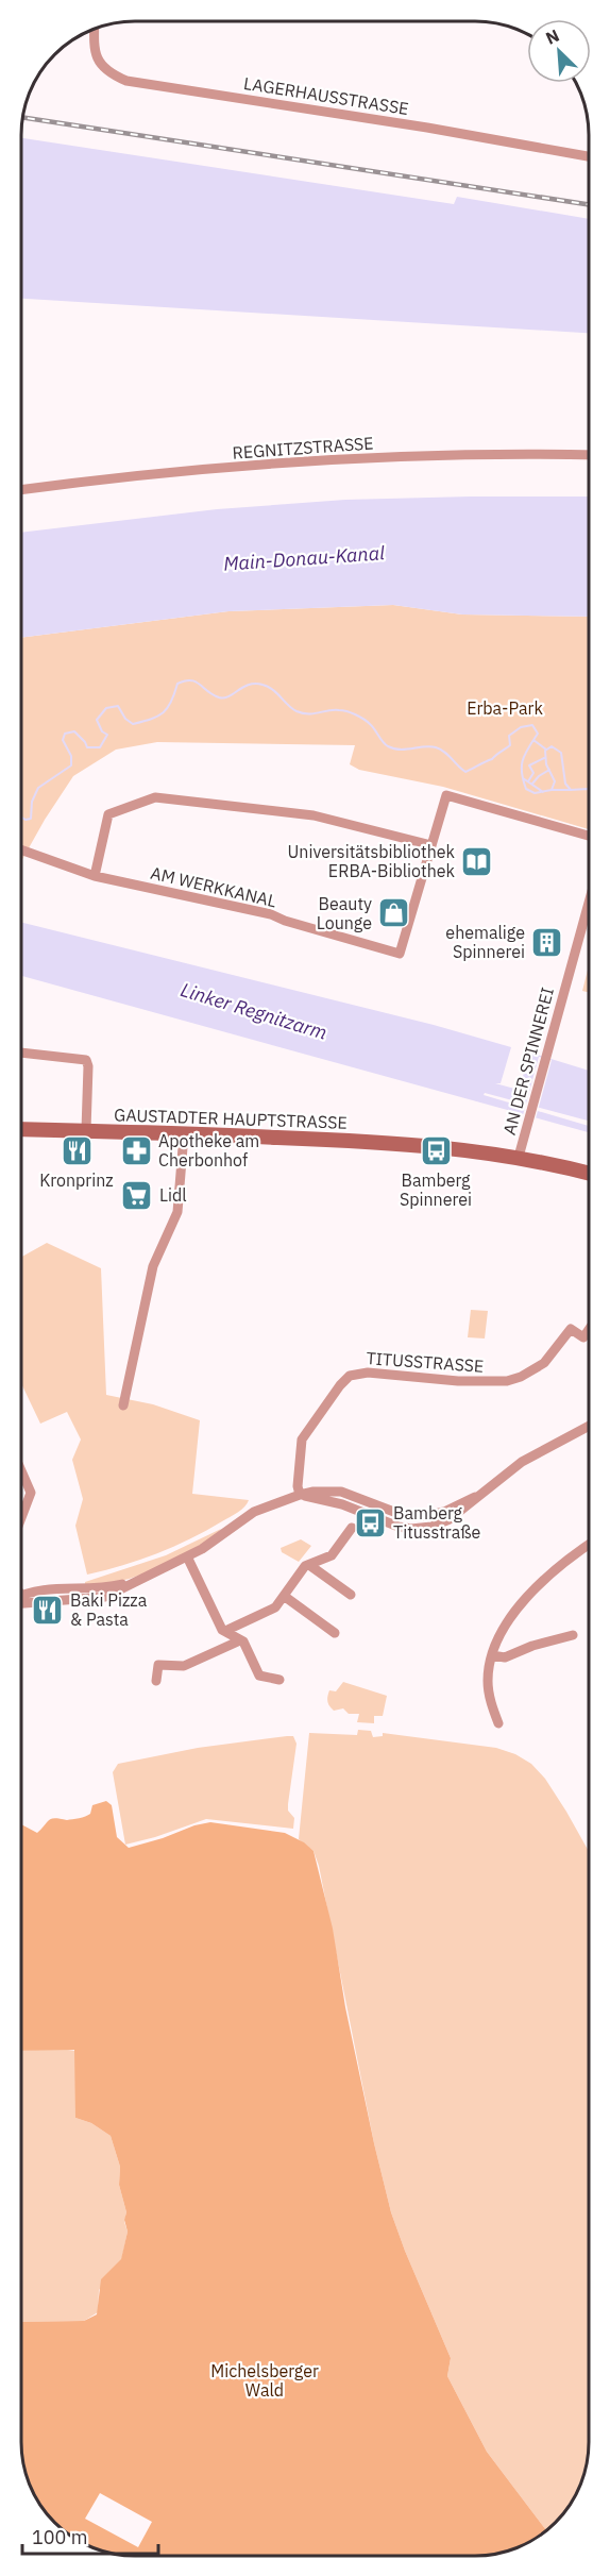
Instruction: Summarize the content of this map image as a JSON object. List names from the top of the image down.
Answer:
{
  "streets": {
    "street": [
      "LAGERHAUSSTRASSE",
      "REGNITZSTRASSE",
      "AM WERKKANAL",
      "AN DER SPINNEREI",
      "GAUSTADTER HAUPTSTRASSE",
      "TITUSSTRASSE"
    ]
  },
  "crossings": [
    ["AN DER SPINNEREI", "GAUSTADTER HAUPTSTRASSE"]
  ],
  "water": ["Main-Donau-Kanal", "Linker Regnitzarm"],
  "parks": ["Erba-Park", "Michelsberger Wald"],
  "places": {
    "library": ["Universitätsbibliothek ERBA-Bibliothek"],
    "shop": ["Beauty Lounge"],
    "building": ["ehemalige Spinnerei"],
    "restaurant": ["Kronprinz", "Baki Pizza & Pasta"],
    "pharmacy": ["Apotheke am Cherbonhof"],
    "bus stop": ["Bamberg Spinnerei", "Bamberg Titusstraße"],
    "supermarket": ["Lidl"]
  },
  "scale_bar": "100 m",
  "north": "top left"
}
